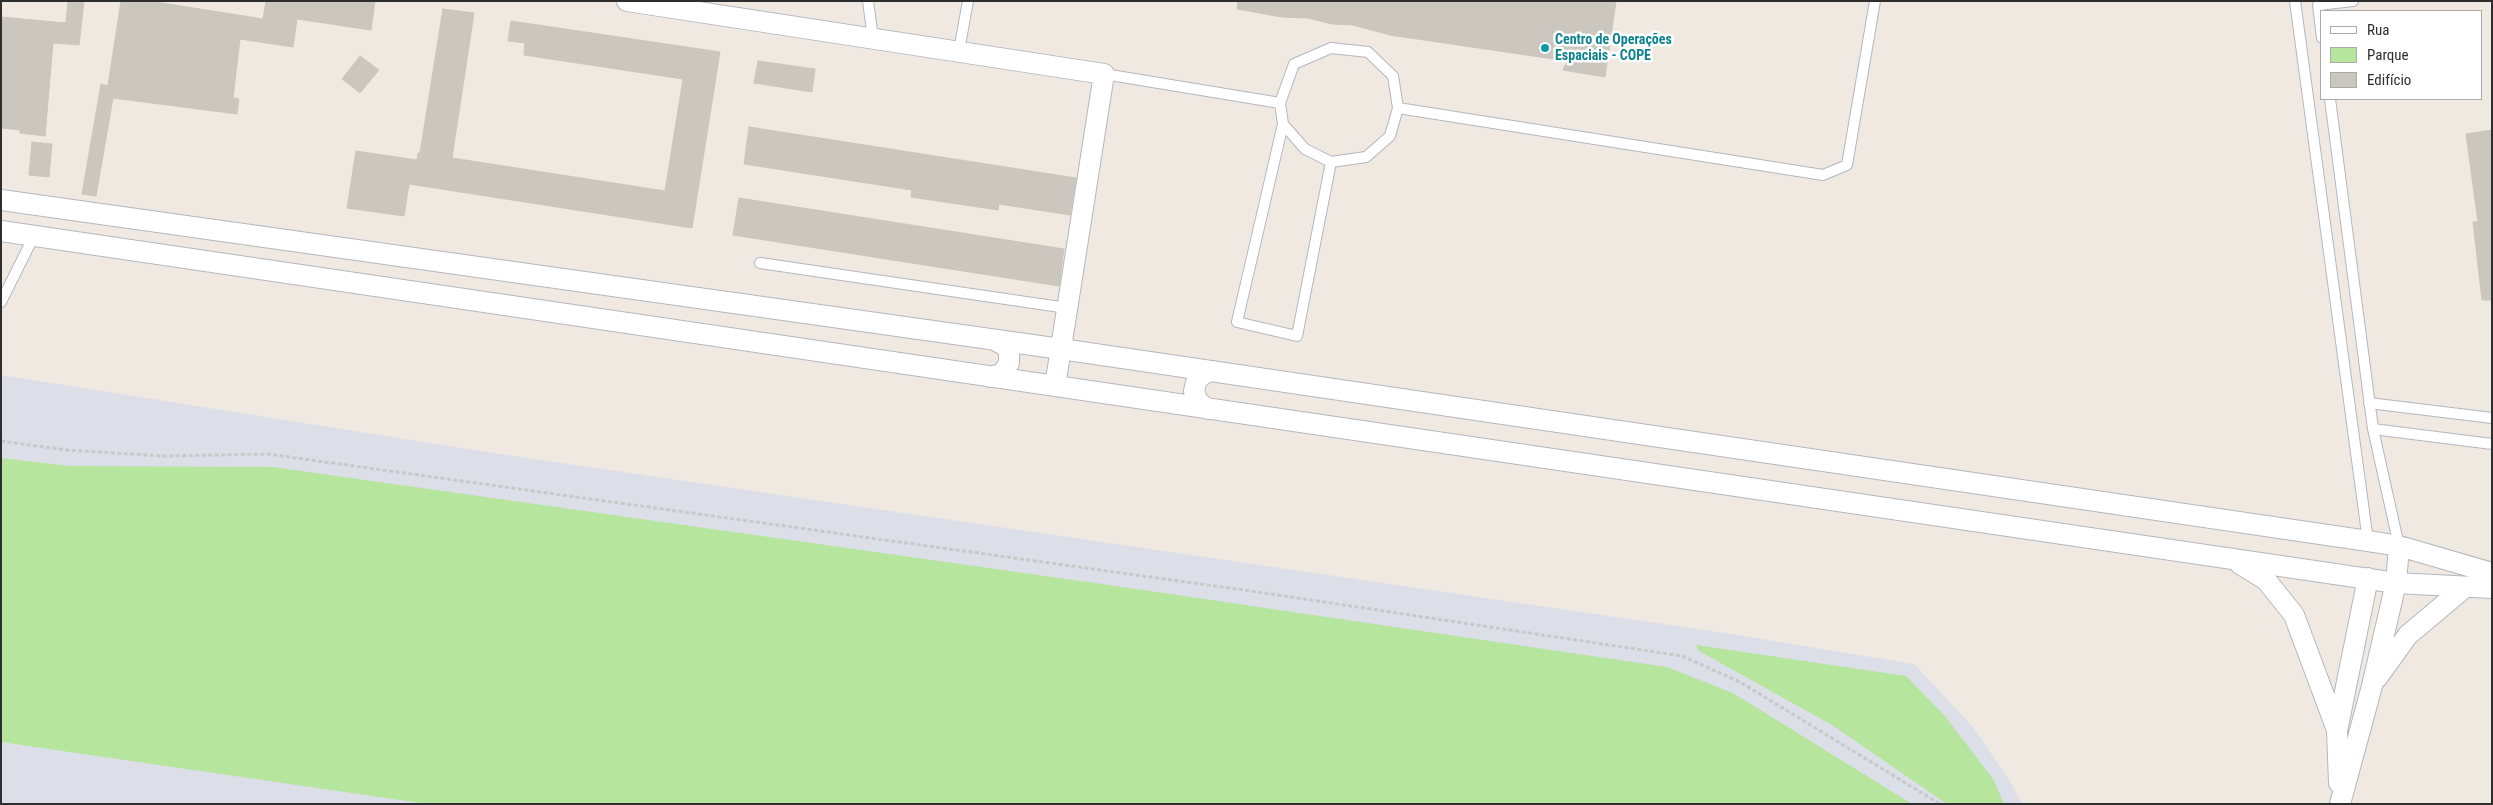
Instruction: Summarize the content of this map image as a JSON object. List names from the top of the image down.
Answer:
{
  "places": ["Centro de Operações Espaciais - COPE"],
  "legend": ["Rua", "Parque", "Edifício"]
}
